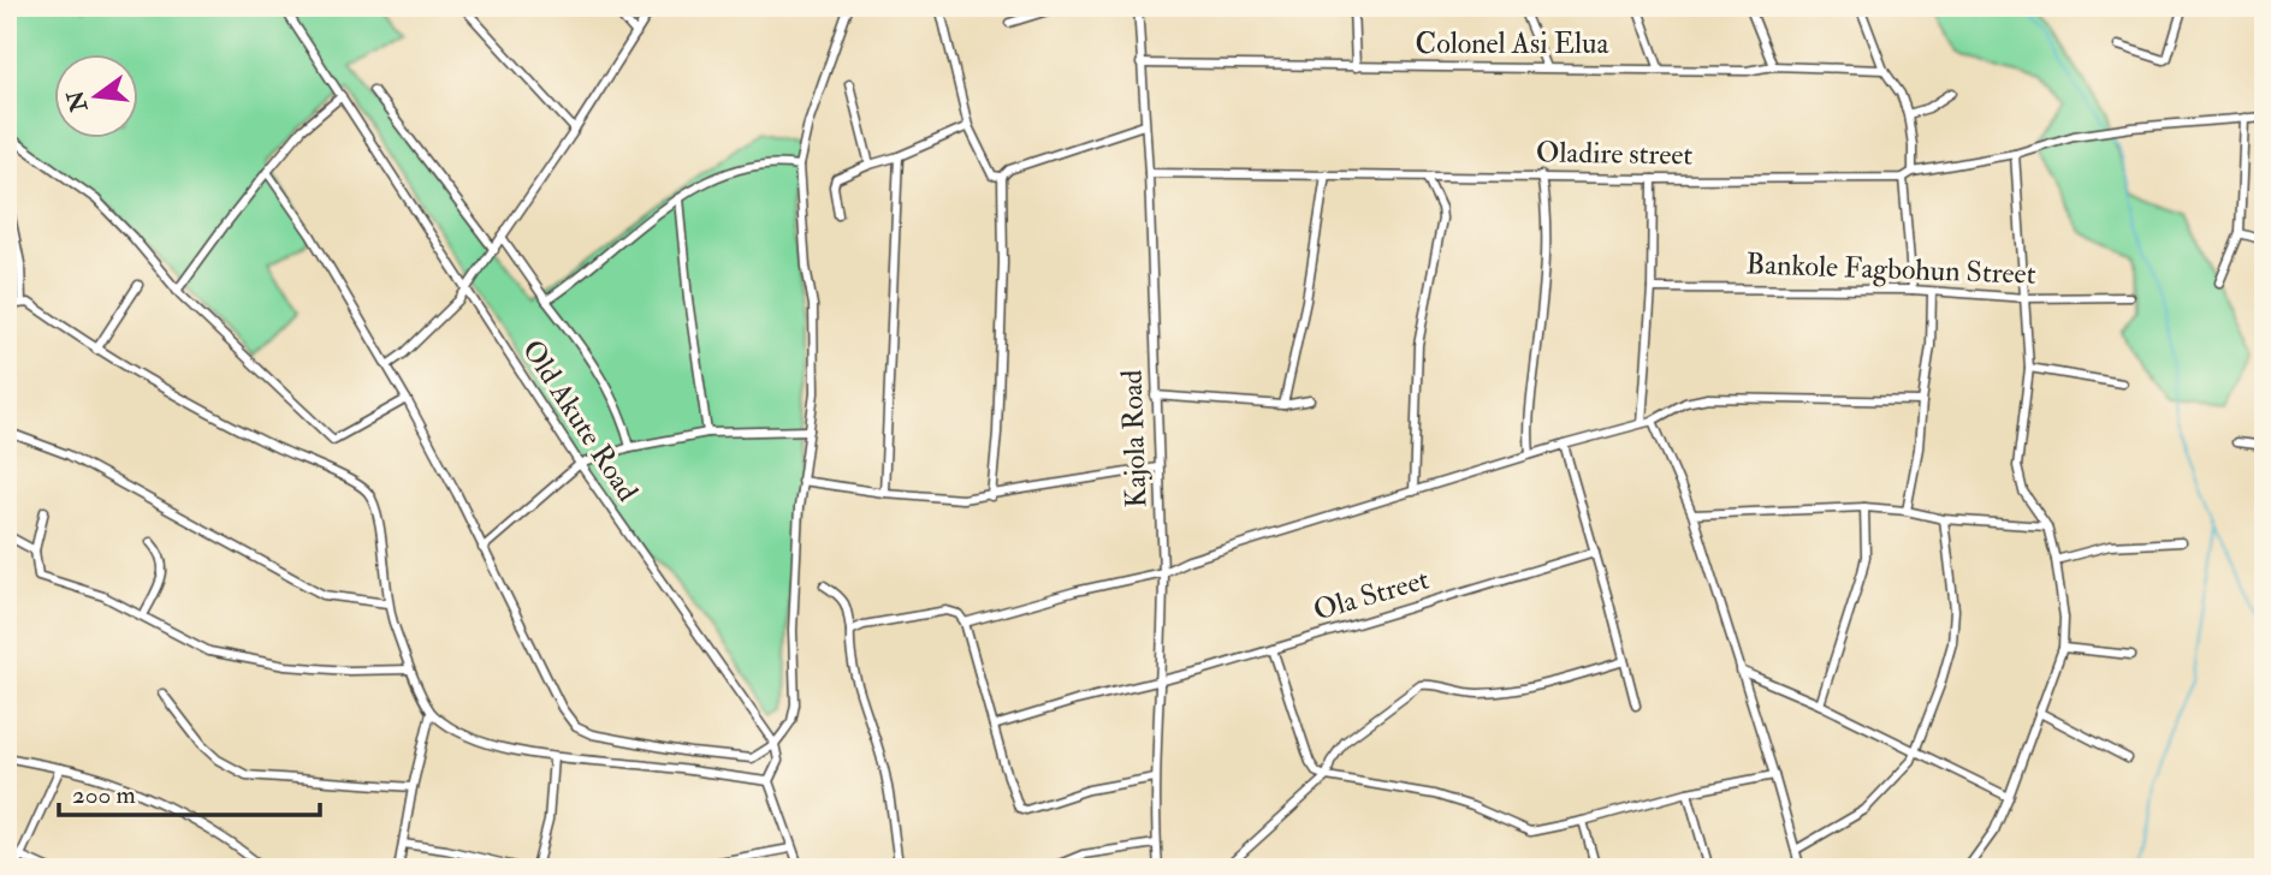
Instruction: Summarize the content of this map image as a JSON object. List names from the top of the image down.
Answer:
{
  "streets": {
    "street": [
      "Colonel Asi Elua",
      "Oladire street",
      "Bankole Fagbohun Street",
      "Old Akute Road",
      "Kajola Road",
      "Ola Street"
    ]
  },
  "crossings": [
    ["Colonel Asi Elua", "Kajola Road"],
    ["Oladire street", "Kajola Road"],
    ["Kajola Road", "Ola Street"]
  ],
  "scale_bar": "200 m",
  "north": "left"
}
